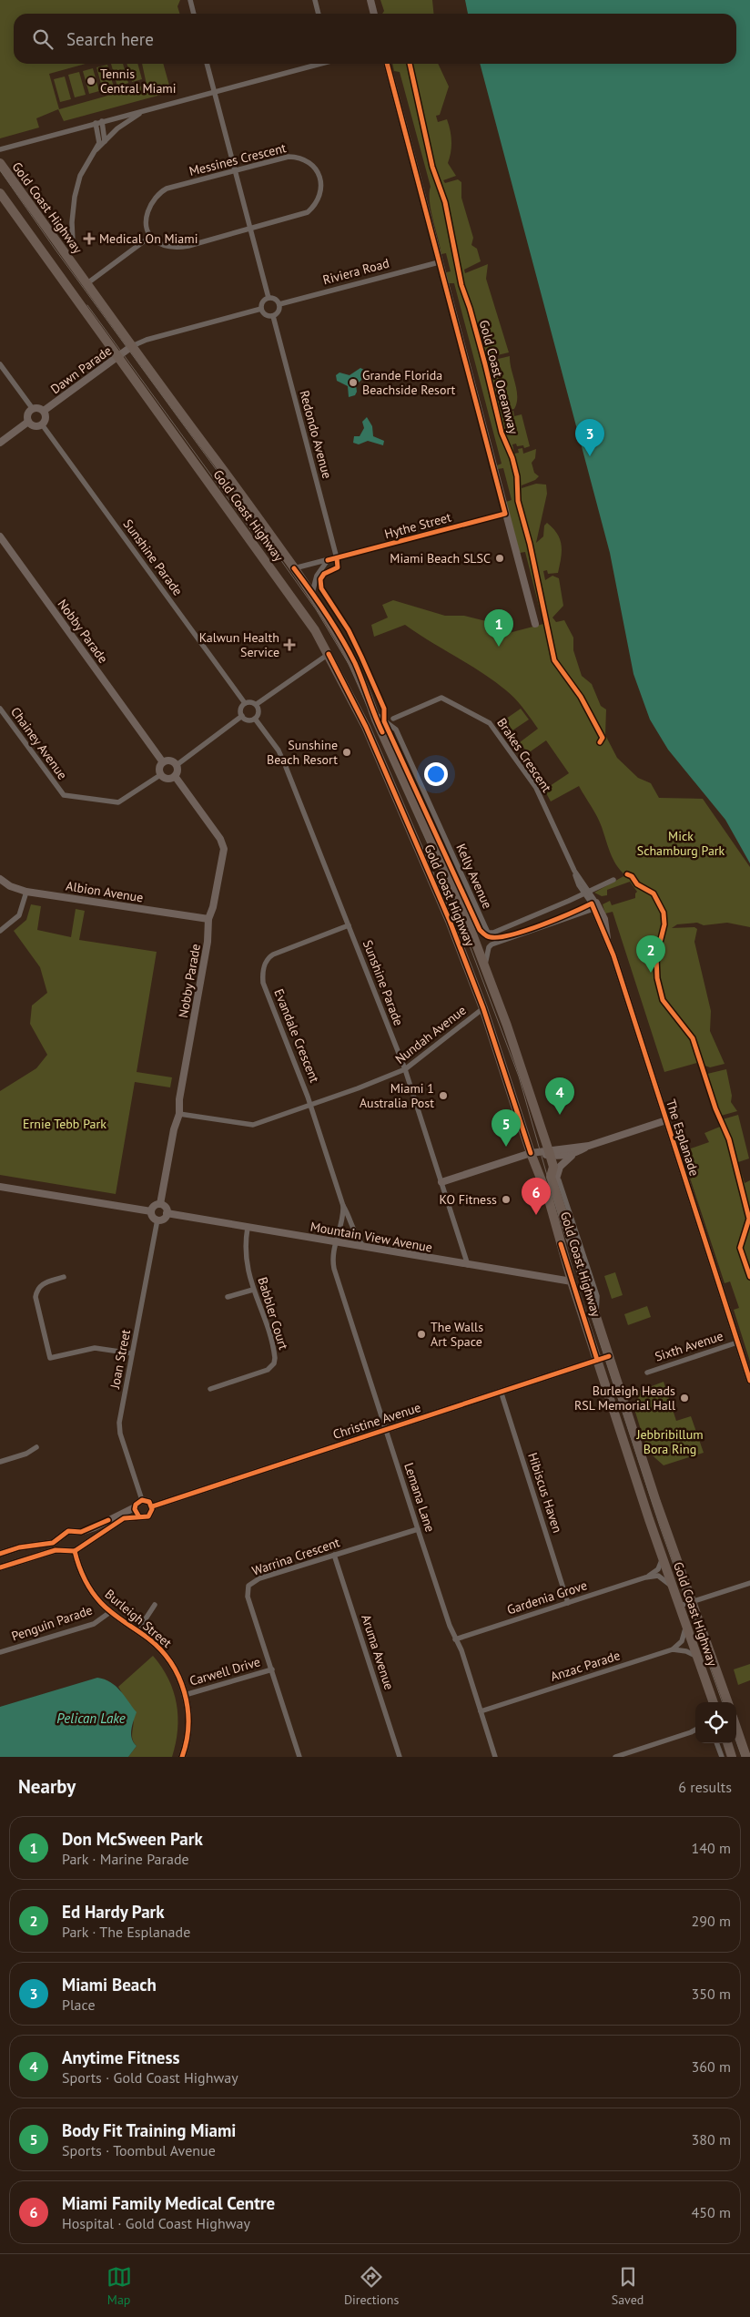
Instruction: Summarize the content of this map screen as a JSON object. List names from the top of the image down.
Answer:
{
  "streets": {
    "highway": ["Gold Coast Highway"],
    "street": [
      "Messines Crescent",
      "Riviera Road",
      "Dawn Parade",
      "Redondo Avenue",
      "Hythe Street",
      "Sunshine Parade",
      "Nobby Parade",
      "Chainey Avenue",
      "Brakes Crescent",
      "Kelly Avenue",
      "Albion Avenue",
      "Nundah Avenue",
      "Evandale Crescent",
      "The Esplanade",
      "Mountain View Avenue",
      "Babbler Court",
      "Sixth Avenue",
      "Joan Street",
      "Christine Avenue",
      "Hibiscus Haven",
      "Lemana Lane",
      "Warrina Crescent",
      "Gardenia Grove",
      "Burleigh Street",
      "Penguin Parade",
      "Aruma Avenue",
      "Anzac Parade",
      "Carwell Drive"
    ],
    "cycle path": ["Gold Coast Oceanway"]
  },
  "crossings": [
    ["Gold Coast Highway", "Dawn Parade"],
    ["Gold Coast Highway", "Hythe Street"],
    ["Gold Coast Highway", "Kelly Avenue"],
    ["Gold Coast Highway", "Nundah Avenue"],
    ["Gold Coast Highway", "Mountain View Avenue"],
    ["Gold Coast Highway", "Christine Avenue"],
    ["Gold Coast Highway", "Gardenia Grove"],
    ["Riviera Road", "Redondo Avenue"],
    ["Dawn Parade", "Sunshine Parade"],
    ["Redondo Avenue", "Hythe Street"],
    ["Sunshine Parade", "Nundah Avenue"],
    ["Sunshine Parade", "Evandale Crescent"],
    ["Sunshine Parade", "Mountain View Avenue"],
    ["Nobby Parade", "Chainey Avenue"],
    ["Nobby Parade", "Albion Avenue"],
    ["Nobby Parade", "Nundah Avenue"],
    ["Nobby Parade", "Mountain View Avenue"],
    ["Nobby Parade", "Joan Street"],
    ["Brakes Crescent", "Kelly Avenue"],
    ["Brakes Crescent", "The Esplanade"],
    ["Nundah Avenue", "Evandale Crescent"],
    ["Evandale Crescent", "Mountain View Avenue"],
    ["Evandale Crescent", "Lemana Lane"],
    ["The Esplanade", "Sixth Avenue"],
    ["Mountain View Avenue", "Babbler Court"],
    ["Mountain View Avenue", "Joan Street"],
    ["Mountain View Avenue", "Lemana Lane"],
    ["Joan Street", "Christine Avenue"],
    ["Christine Avenue", "Hibiscus Haven"],
    ["Christine Avenue", "Lemana Lane"],
    ["Hibiscus Haven", "Gardenia Grove"],
    ["Lemana Lane", "Warrina Crescent"],
    ["Lemana Lane", "Gardenia Grove"],
    ["Lemana Lane", "Anzac Parade"],
    ["Warrina Crescent", "Aruma Avenue"],
    ["Warrina Crescent", "Carwell Drive"],
    ["Burleigh Street", "Penguin Parade"],
    ["Burleigh Street", "Carwell Drive"]
  ],
  "water": ["Pelican Lake"],
  "parks": ["Mick Schamburg Park", "Ernie Tebb Park", "Jebbribillum Bora Ring"],
  "places": {
    "other": [
      "Tennis Central Miami",
      "Grande Florida Beachside Resort",
      "Miami Beach SLSC",
      "Sunshine Beach Resort",
      "Miami 1 Australia Post",
      "KO Fitness",
      "The Walls Art Space",
      "Burleigh Heads RSL Memorial Hall"
    ],
    "health": ["Medical On Miami", "Kalwun Health Service"]
  },
  "page": {
    "search": "Search here",
    "pins": [
      "3",
      "1",
      "2",
      "4",
      "5",
      "6"
    ],
    "heading": ["Nearby", "6 results"],
    "list": [
      {
        "mark": "1",
        "name": "Don McSween Park",
        "note": "Park · Marine Parade",
        "value": "140 m"
      },
      {
        "mark": "2",
        "name": "Ed Hardy Park",
        "note": "Park · The Esplanade",
        "value": "290 m"
      },
      {
        "mark": "3",
        "name": "Miami Beach",
        "note": "Place",
        "value": "350 m"
      },
      {
        "mark": "4",
        "name": "Anytime Fitness",
        "note": "Sports · Gold Coast Highway",
        "value": "360 m"
      },
      {
        "mark": "5",
        "name": "Body Fit Training Miami",
        "note": "Sports · Toombul Avenue",
        "value": "380 m"
      },
      {
        "mark": "6",
        "name": "Miami Family Medical Centre",
        "note": "Hospital · Gold Coast Highway",
        "value": "450 m"
      }
    ],
    "nav": ["Map", "Directions", "Saved"]
  }
}
